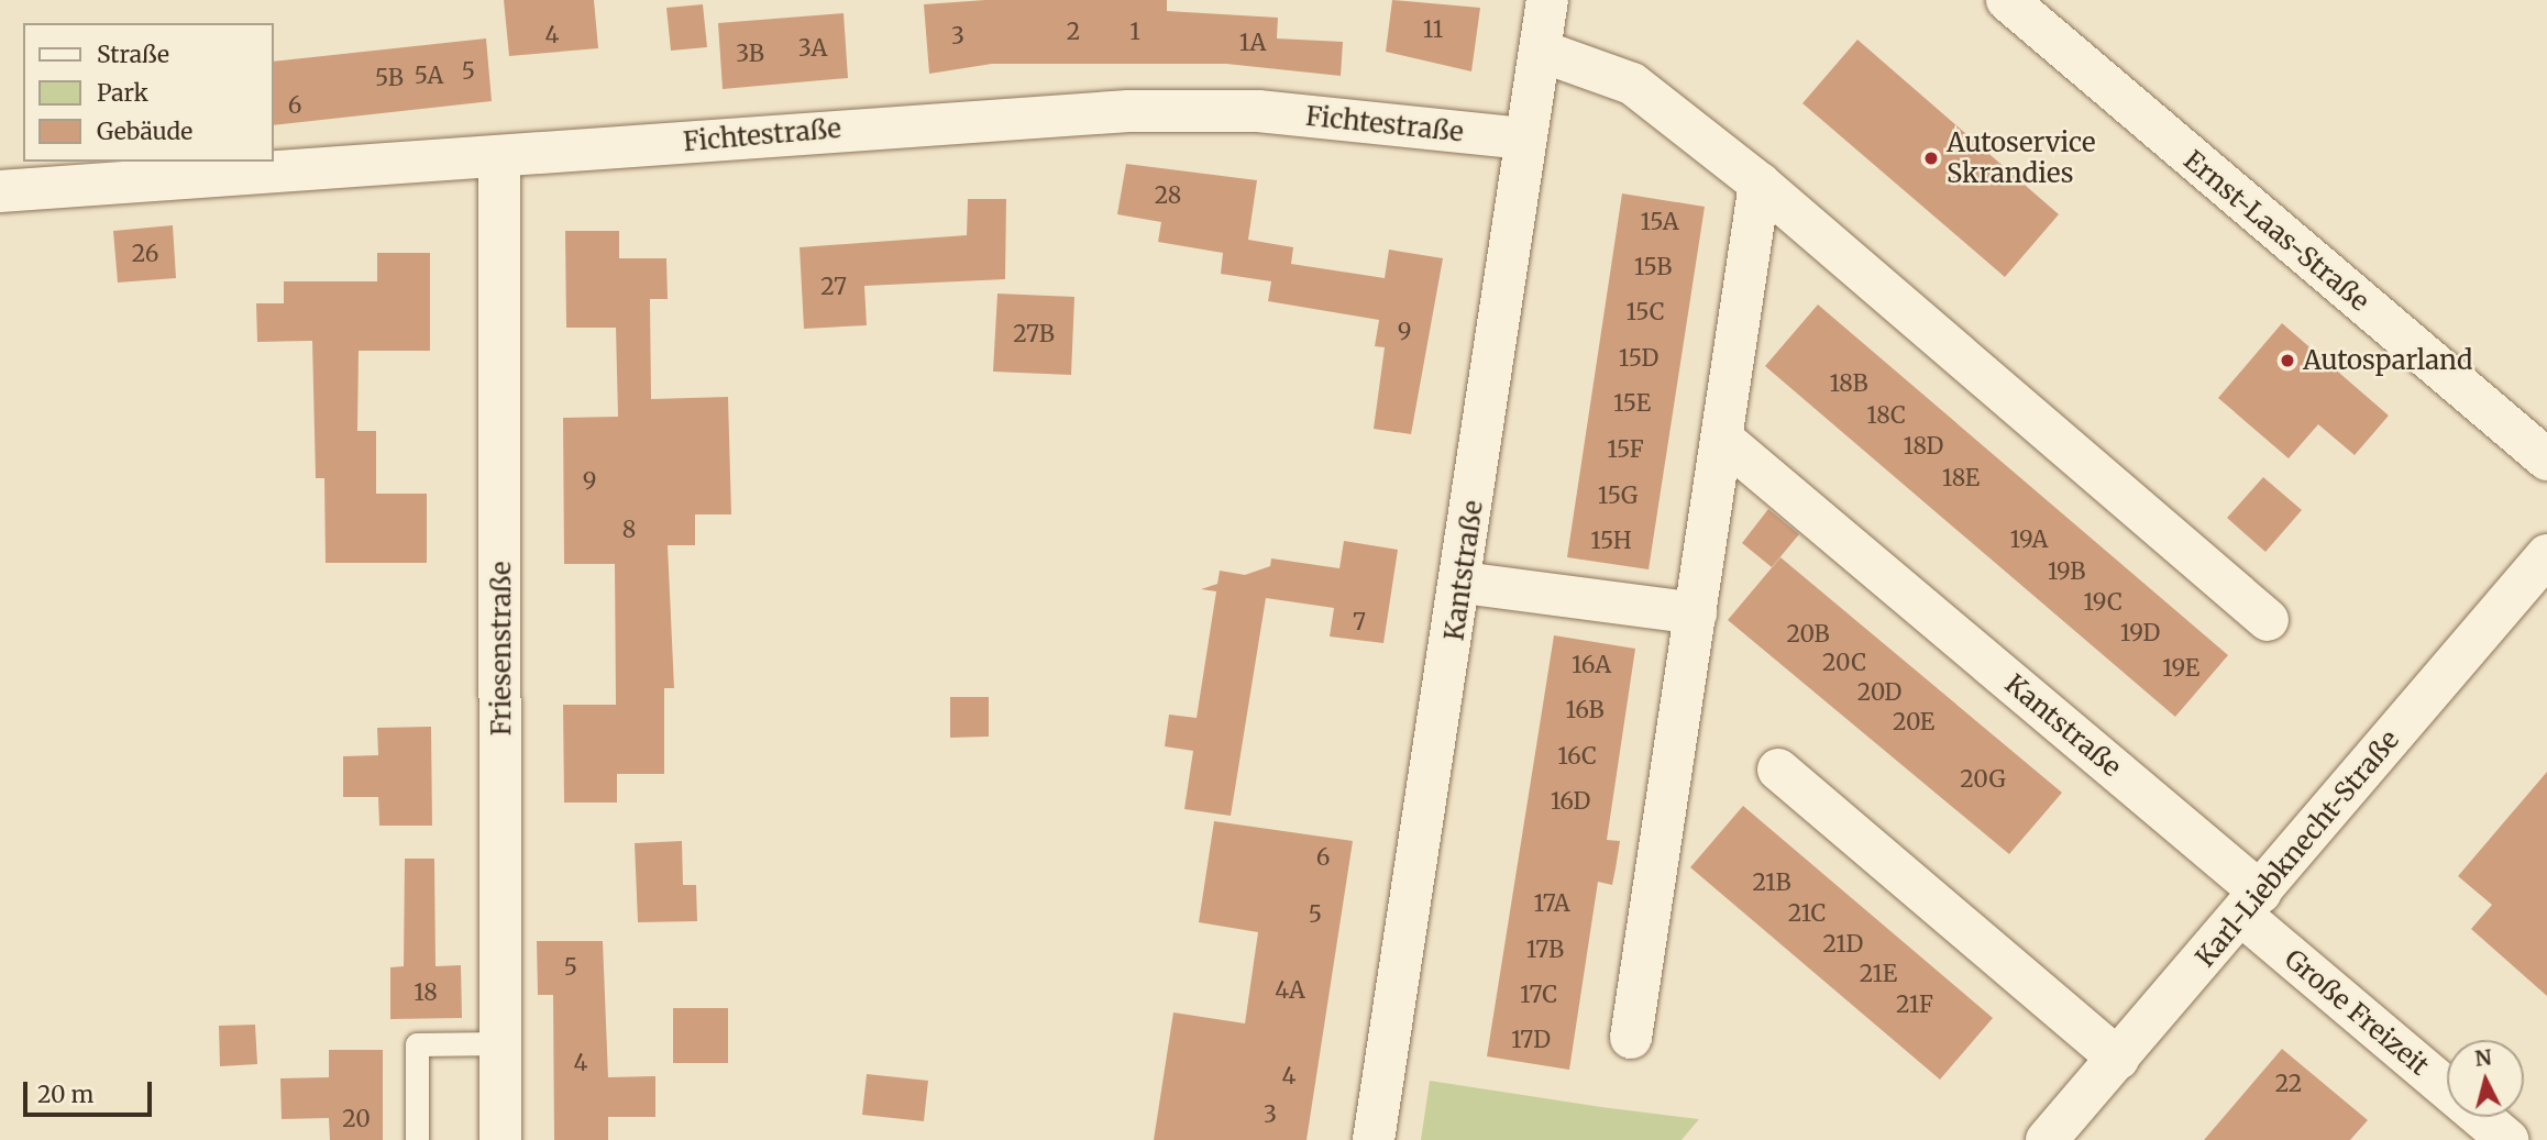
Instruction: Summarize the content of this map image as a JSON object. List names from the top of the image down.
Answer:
{
  "streets": {
    "street": [
      "Fichtestraße",
      "Ernst-Laas-Straße",
      "Kantstraße",
      "Friesenstraße",
      "Karl-Liebknecht-Straße",
      "Große Freizeit"
    ]
  },
  "crossings": [
    ["Fichtestraße", "Kantstraße"],
    ["Fichtestraße", "Friesenstraße"],
    ["Kantstraße", "Karl-Liebknecht-Straße"],
    ["Kantstraße", "Große Freizeit"],
    ["Karl-Liebknecht-Straße", "Große Freizeit"]
  ],
  "places": ["Autoservice Skrandies", "Autosparland"],
  "house_numbers": [
    "11",
    "2",
    "1",
    "4",
    "3",
    "1A",
    "3A",
    "3B",
    "5",
    "5A",
    "5B",
    "6",
    "28",
    "15A",
    "26",
    "15B",
    "27",
    "15C",
    "9",
    "27B",
    "15D",
    "18B",
    "15E",
    "18C",
    "18D",
    "15F",
    "18E",
    "9",
    "15G",
    "8",
    "19A",
    "15H",
    "19B",
    "19C",
    "7",
    "19D",
    "20B",
    "20C",
    "16A",
    "19E",
    "20D",
    "16B",
    "20E",
    "16C",
    "20G",
    "16D",
    "6",
    "21B",
    "17A",
    "21C",
    "5",
    "21D",
    "17B",
    "5",
    "21E",
    "4A",
    "18",
    "17C",
    "21F",
    "17D",
    "4",
    "4",
    "22",
    "3",
    "20"
  ],
  "legend": ["Straße", "Park", "Gebäude"],
  "scale_bar": "20 m",
  "north": "top"
}
